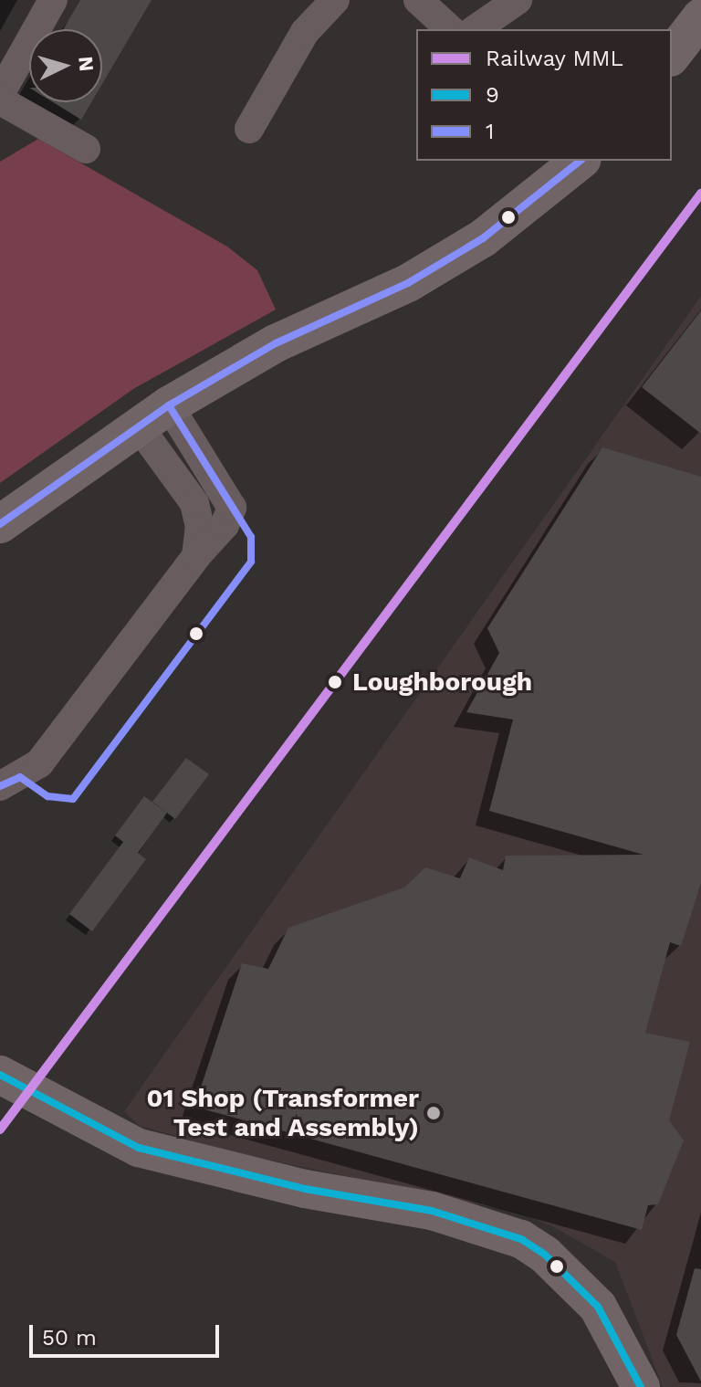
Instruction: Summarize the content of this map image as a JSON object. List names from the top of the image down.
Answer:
{
  "places": ["Loughborough", "01 Shop (Transformer Test and Assembly)"],
  "lines": ["transit line 1", "rail line MML", "transit line 9"],
  "legend": ["Railway MML", "9", "1"],
  "scale_bar": "50 m",
  "north": "right"
}
